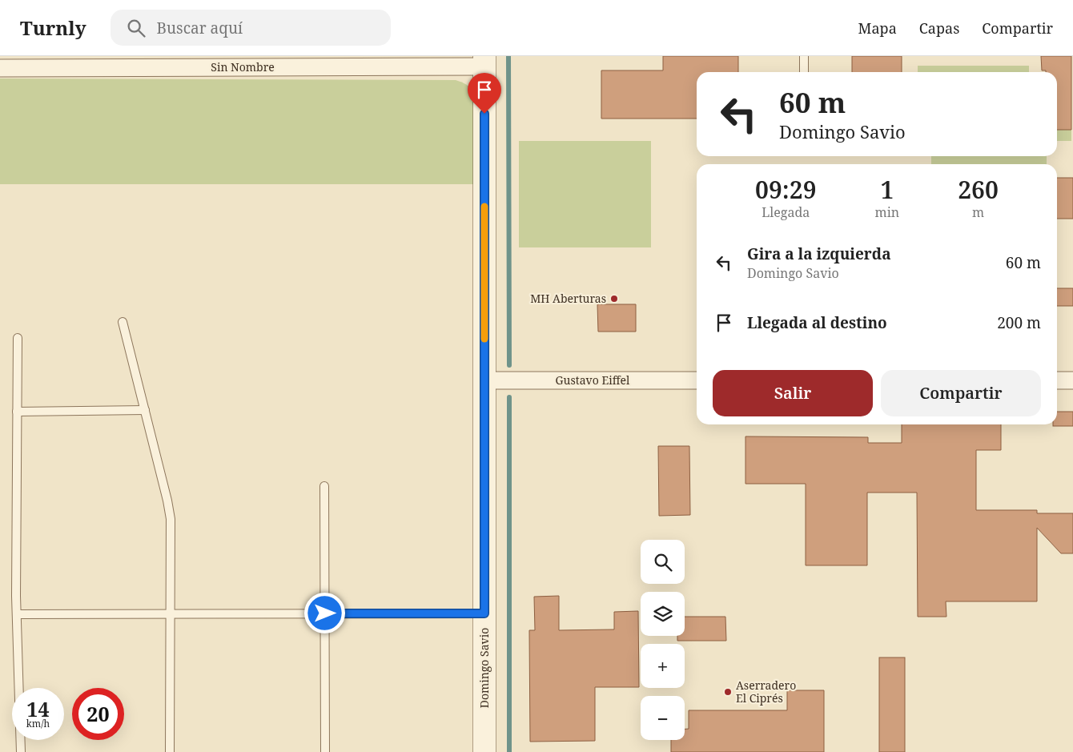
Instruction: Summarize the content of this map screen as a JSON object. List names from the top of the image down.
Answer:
{
  "streets": {
    "street": ["Sin Nombre", "Gustavo Eiffel", "Domingo Savio"]
  },
  "crossings": [
    ["Sin Nombre", "Domingo Savio"],
    ["Gustavo Eiffel", "Domingo Savio"]
  ],
  "places": ["MH Aberturas", "Aserradero El Ciprés"],
  "page": {
    "header": "Turnly",
    "search": "Buscar aquí",
    "nav": ["Mapa", "Capas", "Compartir"],
    "turn": ["60 m", "Domingo Savio"],
    "eta": [
      "09:29",
      "Llegada",
      "1",
      "min",
      "260",
      "m"
    ],
    "list": [
      {
        "name": "Gira a la izquierda",
        "note": "Domingo Savio",
        "value": "60 m"
      },
      {
        "name": "Llegada al destino",
        "value": "200 m"
      }
    ],
    "buttons": ["Salir", "Compartir"],
    "map_buttons": ["+", "−"],
    "speed": "14 km/h",
    "limit": "20"
  }
}
